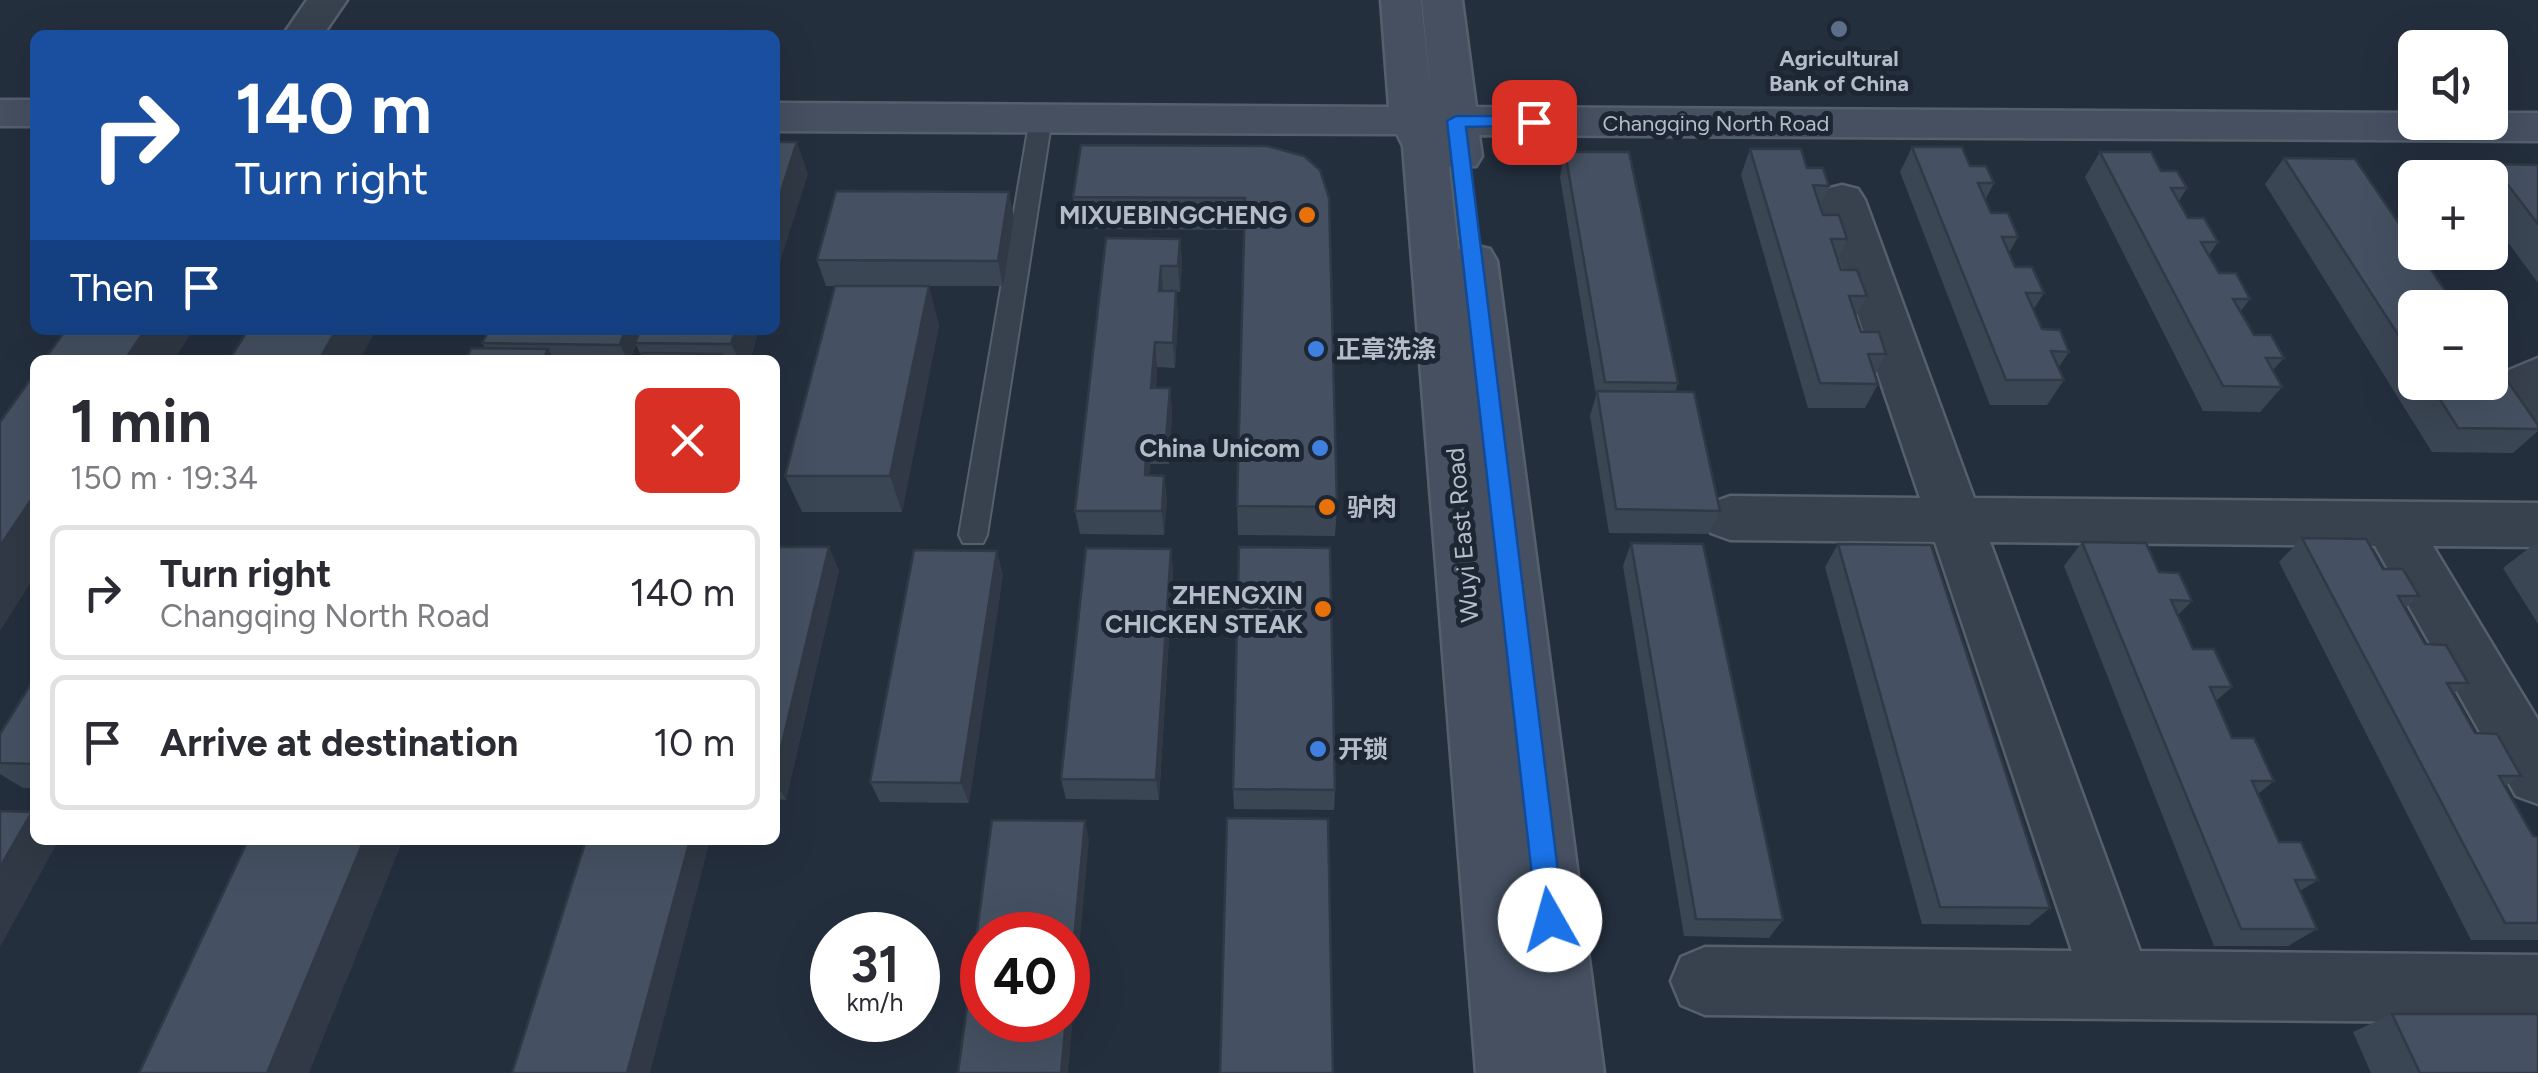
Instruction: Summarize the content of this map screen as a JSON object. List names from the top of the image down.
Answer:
{
  "streets": {
    "main road": ["Changqing North Road", "Wuyi East Road"]
  },
  "crossings": [
    ["Changqing North Road", "Wuyi East Road"]
  ],
  "places": [
    "Agricultural Bank of China",
    "MIXUEBINGCHENG",
    "正章洗涤",
    "China Unicom",
    "驴肉",
    "ZHENGXIN CHICKEN STEAK",
    "开锁"
  ],
  "page": {
    "map_buttons": ["+", "−"],
    "turn": ["140 m", "Turn right"],
    "then": "Then",
    "heading": ["1 min", "150 m · 19:34"],
    "list": [
      {
        "name": "Turn right",
        "note": "Changqing North Road",
        "value": "140 m"
      },
      {
        "name": "Arrive at destination",
        "value": "10 m"
      }
    ],
    "speed": "31 km/h",
    "limit": "40"
  }
}
